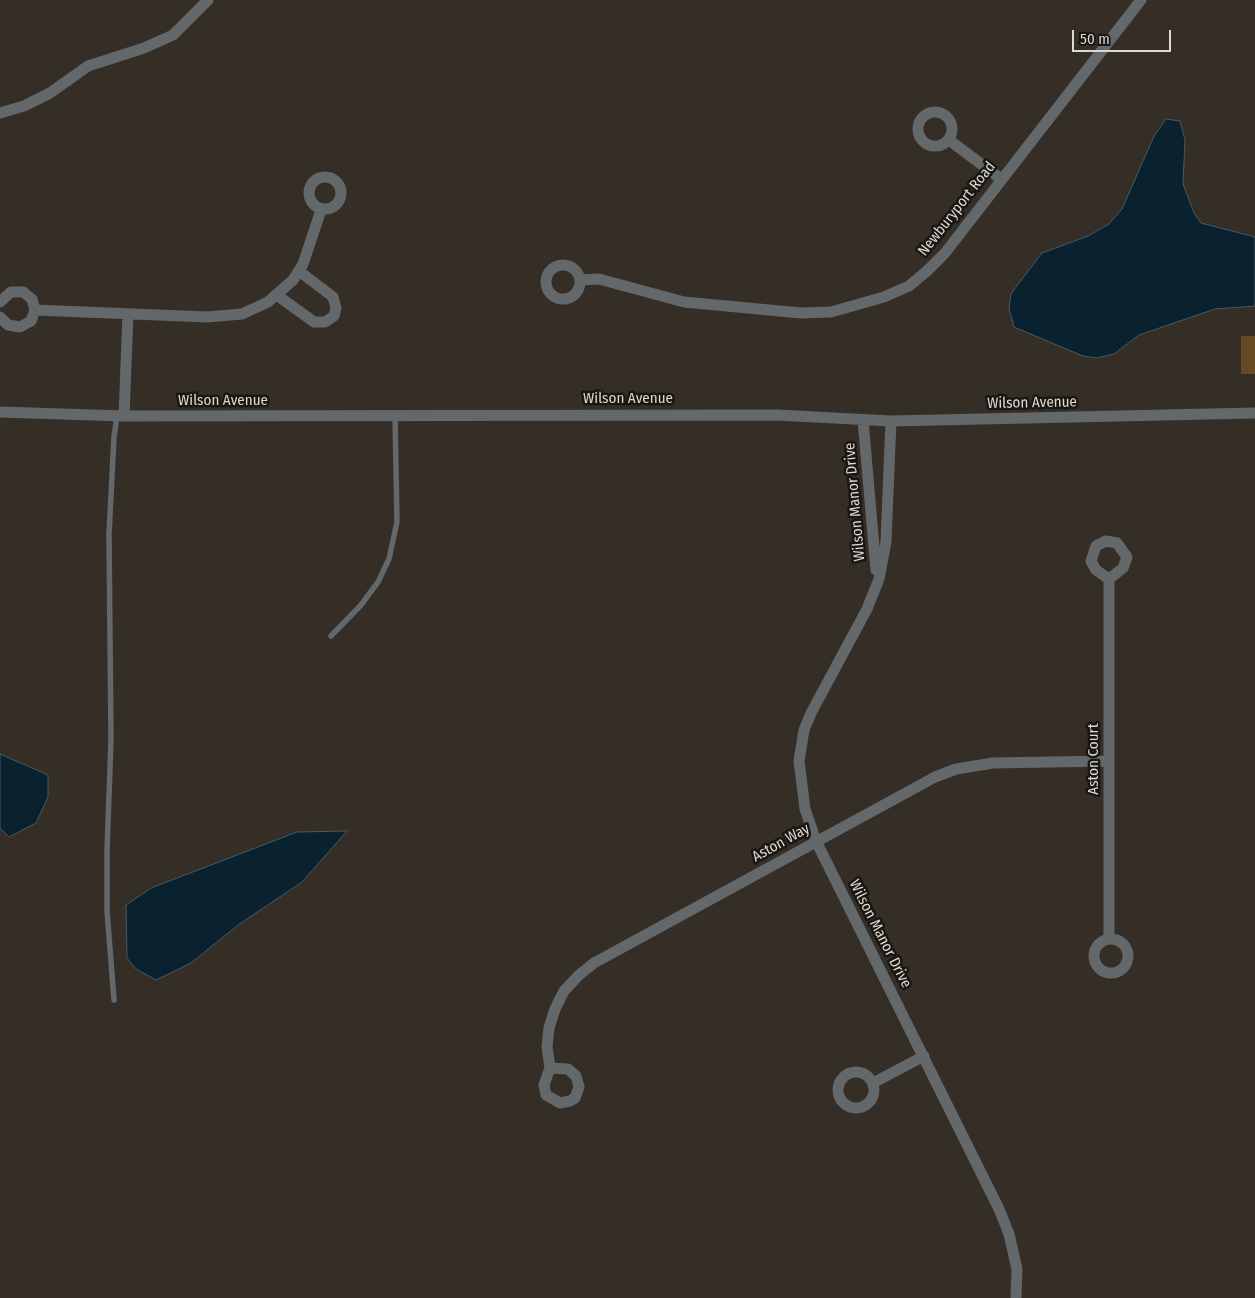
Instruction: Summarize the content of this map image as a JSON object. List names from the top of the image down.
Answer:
{
  "streets": {
    "street": [
      "Newburyport Road",
      "Wilson Avenue",
      "Wilson Manor Drive",
      "Aston Court",
      "Aston Way"
    ]
  },
  "crossings": [
    ["Wilson Avenue", "Wilson Manor Drive"],
    ["Wilson Manor Drive", "Aston Way"],
    ["Aston Court", "Aston Way"]
  ],
  "scale_bar": "50 m"
}
